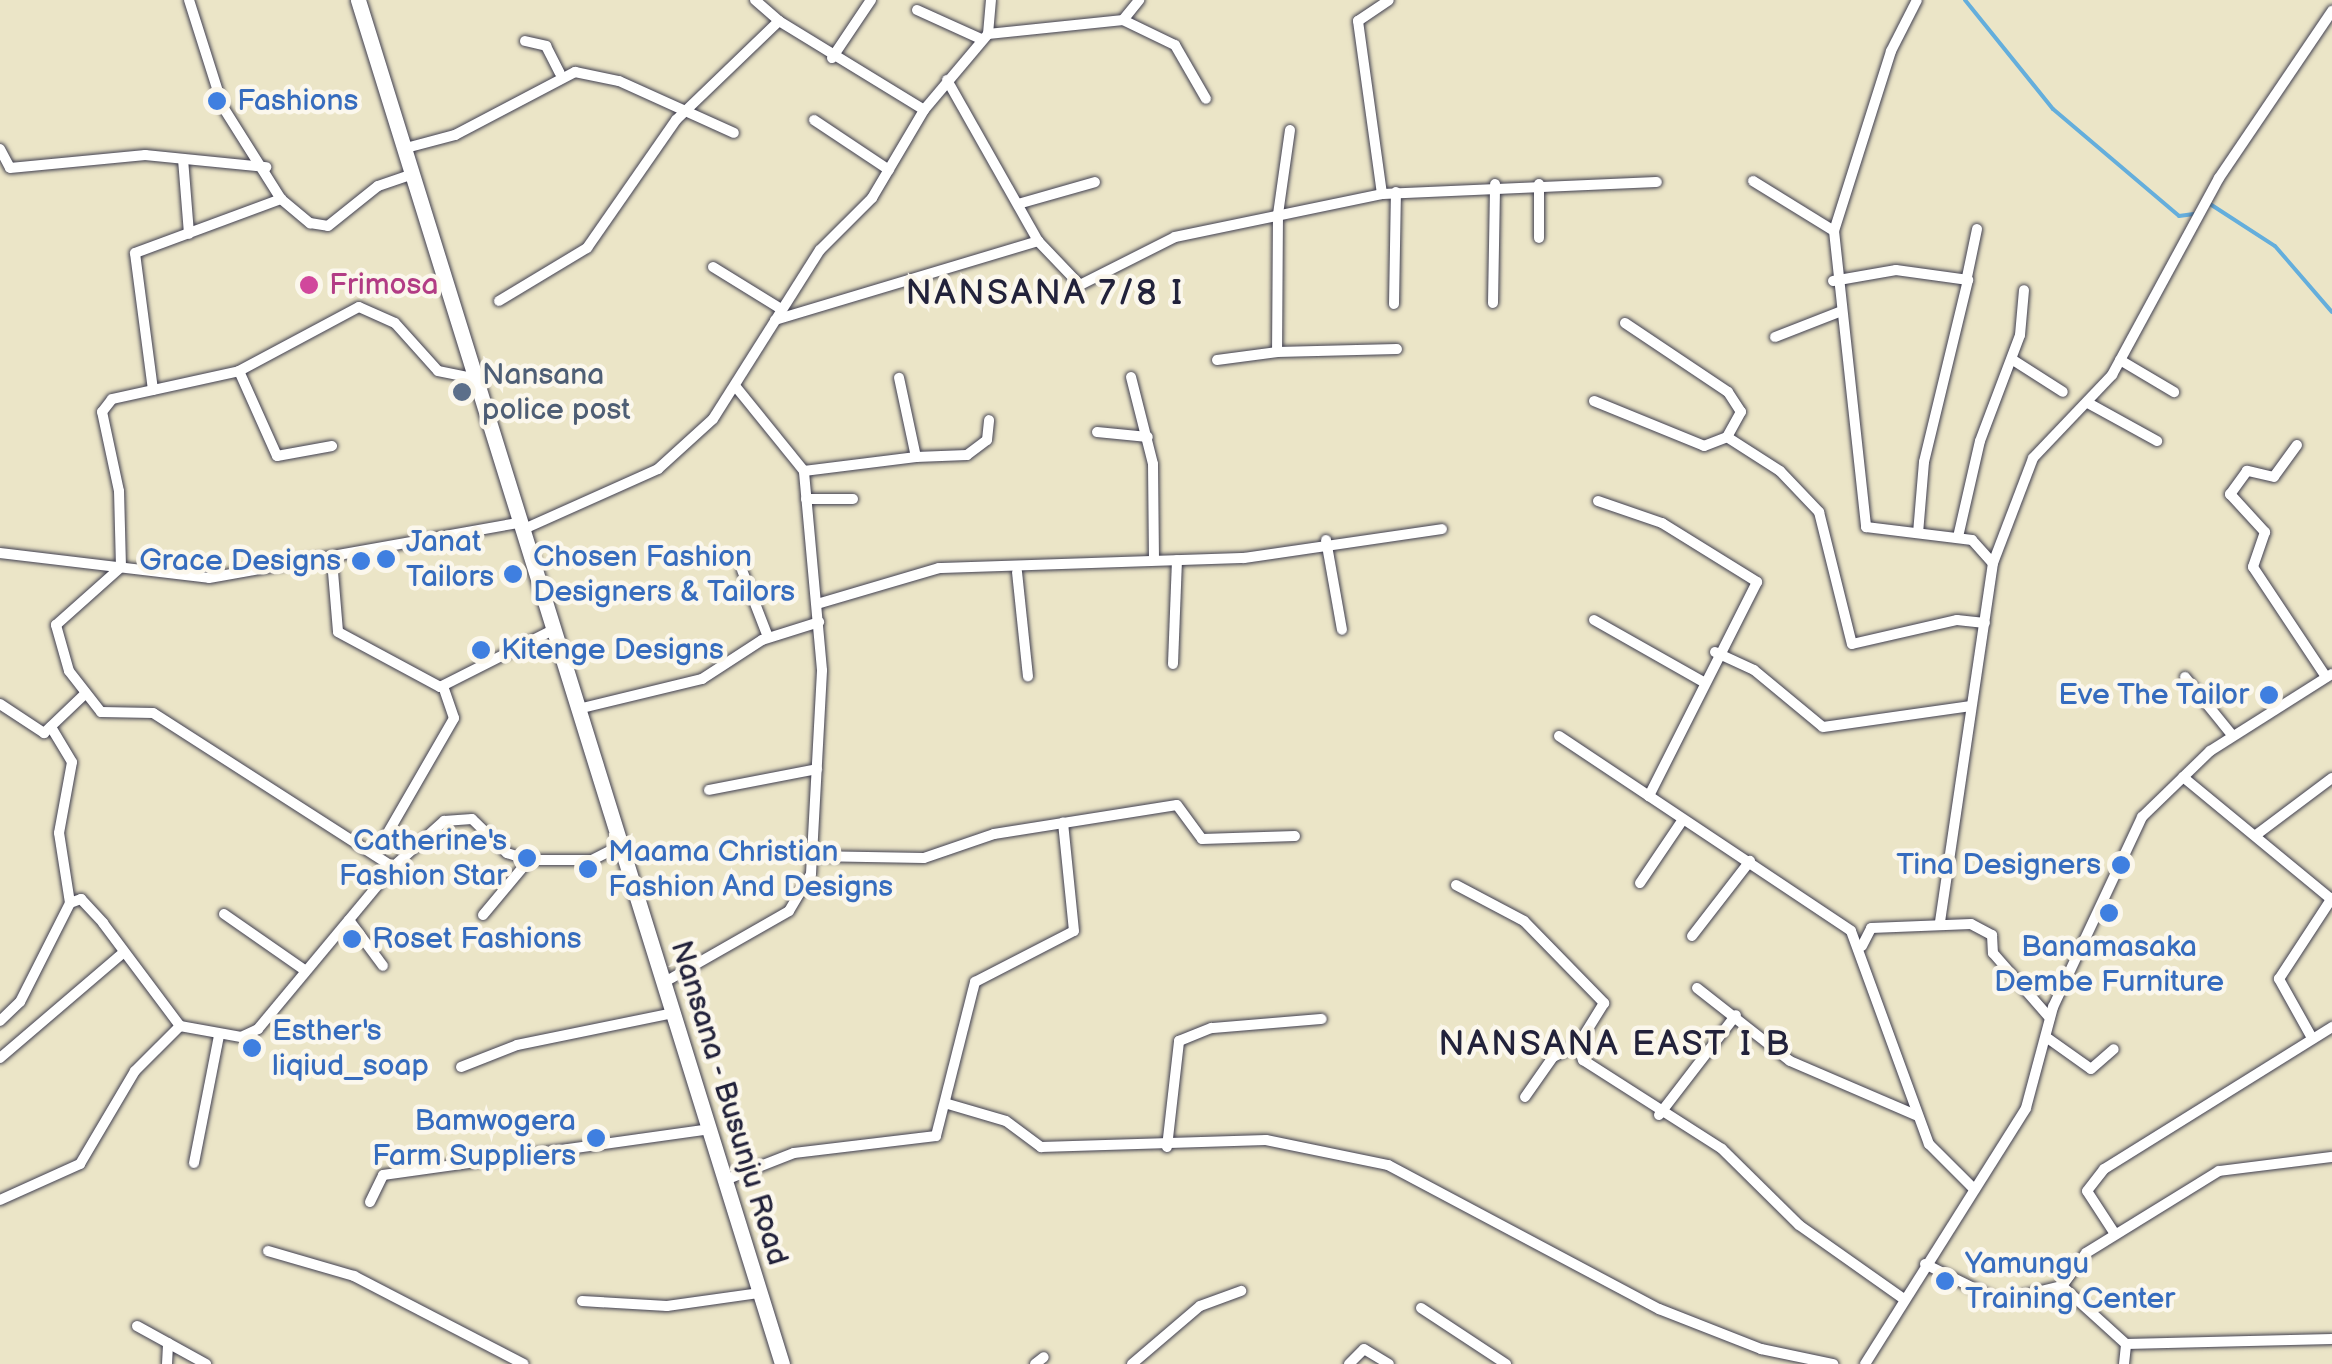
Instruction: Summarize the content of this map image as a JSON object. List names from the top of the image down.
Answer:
{
  "streets": {
    "main road": ["Nansana - Busunju Road"]
  },
  "districts": ["NANSANA 7/8 I", "NANSANA EAST I B"],
  "places": [
    "Fashions",
    "Frimosa",
    "Nansana police post",
    "Janat Tailors",
    "Grace Designs",
    "Chosen Fashion Designers & Tailors",
    "Kitenge Designs",
    "Eve The Tailor",
    "Catherine's Fashion Star",
    "Tina Designers",
    "Maama Christian Fashion And Designs",
    "Banamasaka Dembe Furniture",
    "Roset Fashions",
    "Esther's liqiud_soap",
    "Bamwogera Farm Suppliers",
    "Yamungu Training Center"
  ]
}
